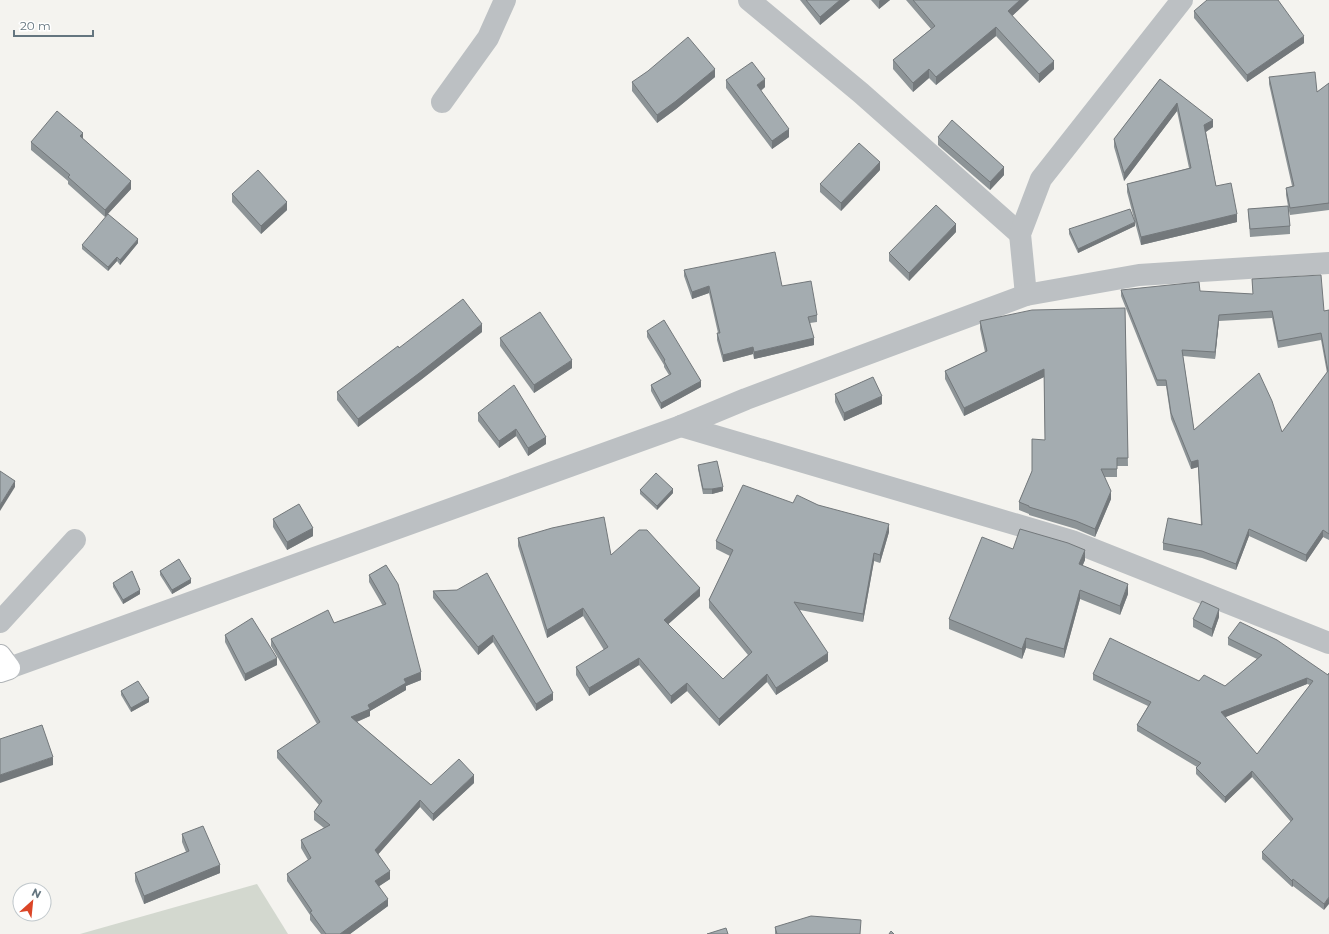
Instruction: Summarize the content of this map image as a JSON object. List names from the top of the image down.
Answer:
{
  "scale_bar": "20 m",
  "north": "top right"
}
